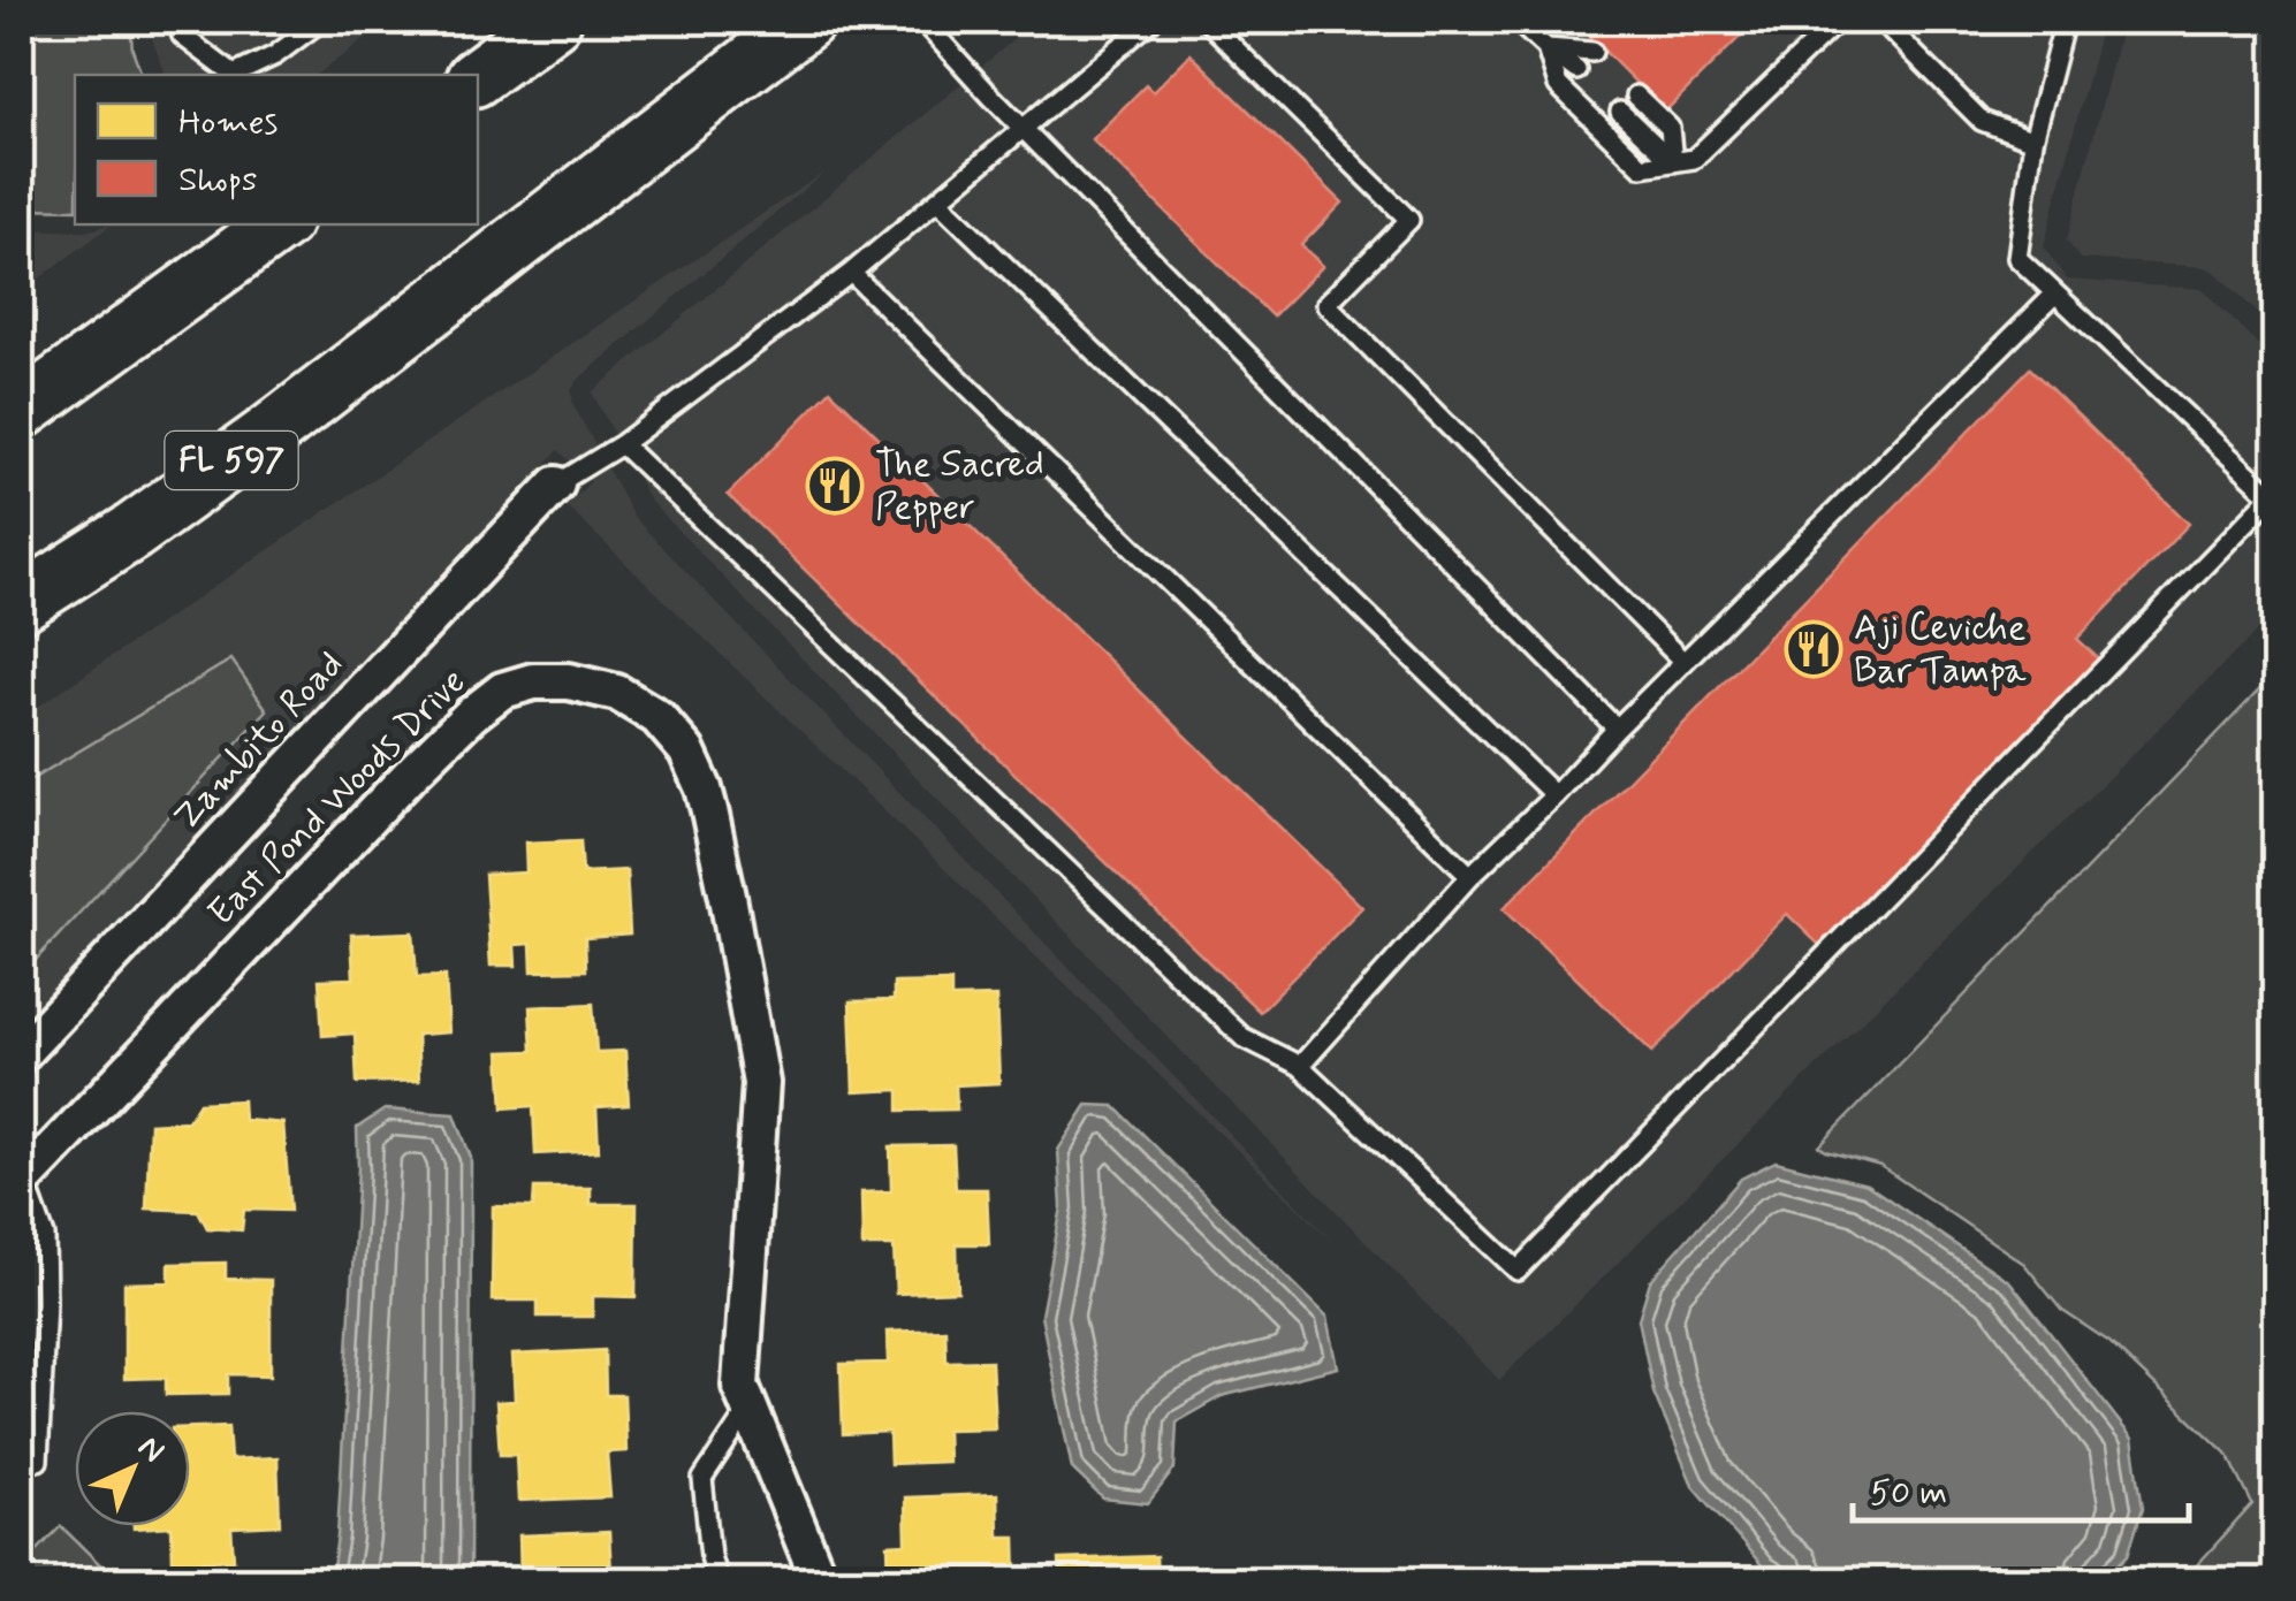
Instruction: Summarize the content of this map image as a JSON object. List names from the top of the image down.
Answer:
{
  "streets": {
    "main road": ["FL 597"],
    "street": ["Zambito Road", "East Pond Woods Drive"]
  },
  "places": {
    "restaurant": ["The Sacred Pepper", "Aji Ceviche Bar Tampa"]
  },
  "legend": ["Homes", "Shops"],
  "scale_bar": "50 m",
  "north": "top right"
}
